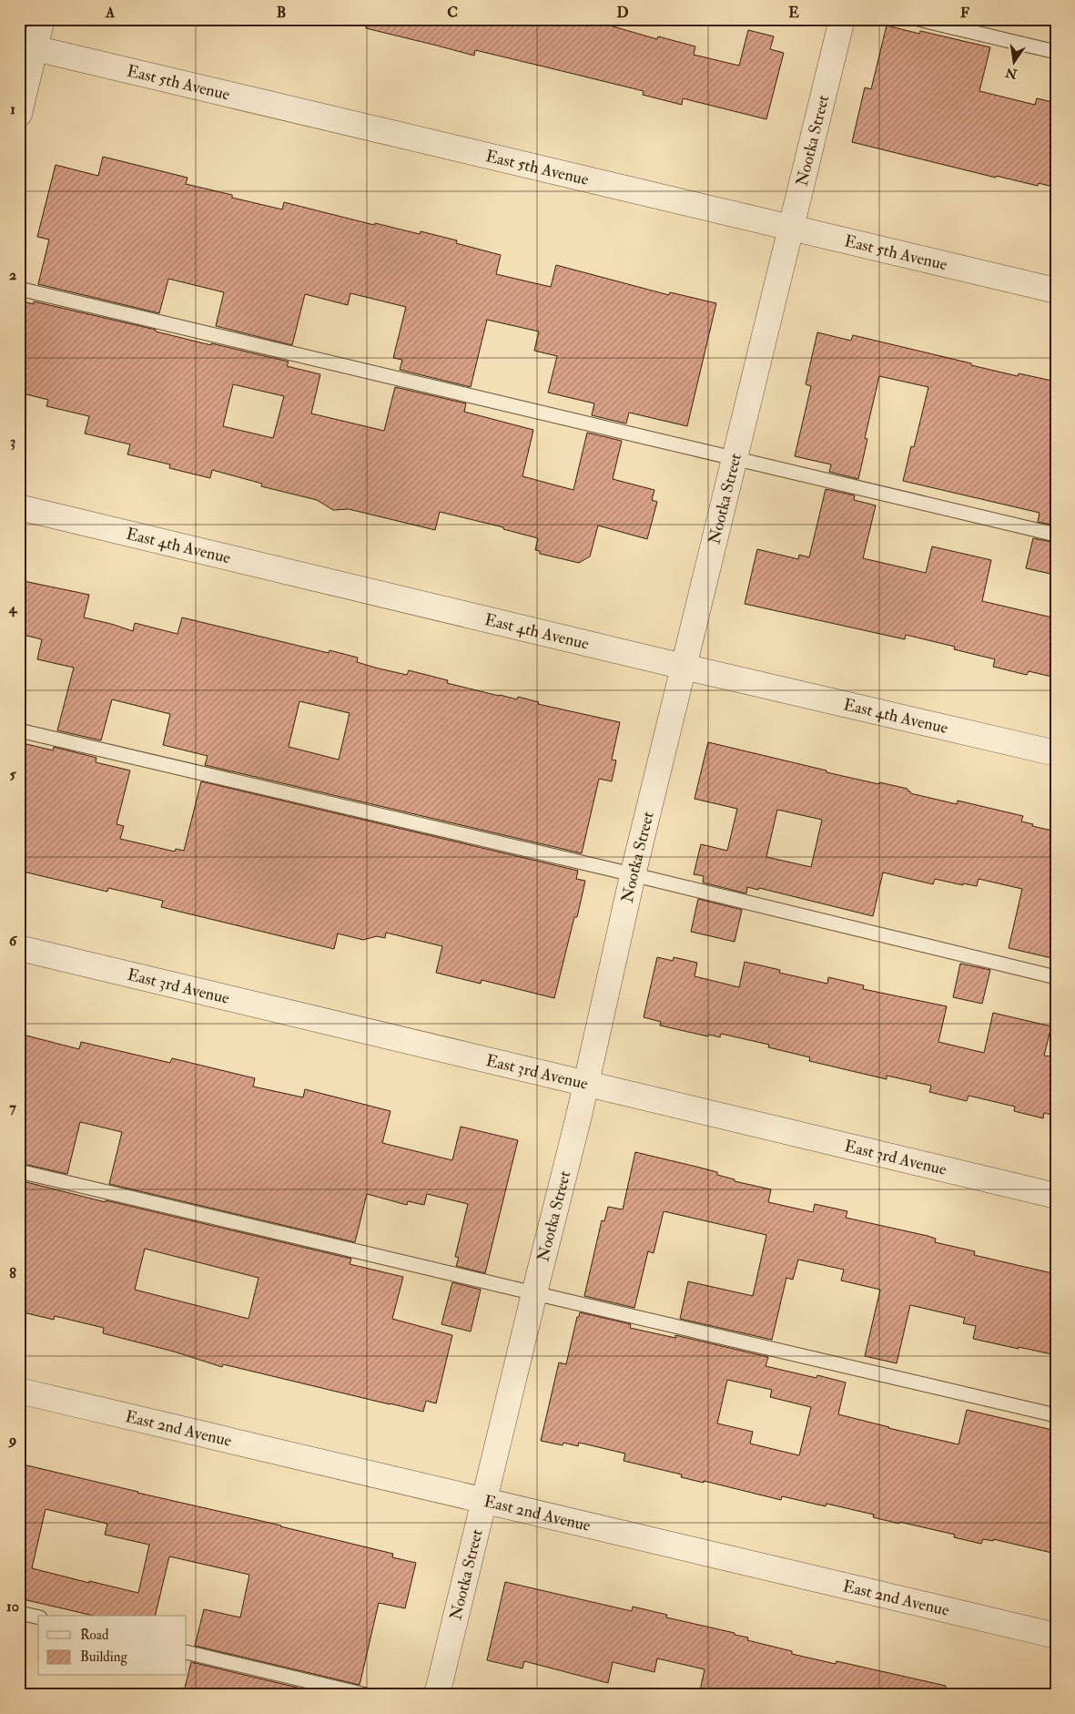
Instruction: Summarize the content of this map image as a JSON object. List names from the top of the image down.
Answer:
{
  "streets": {
    "street": [
      "East 5th Avenue",
      "Nootka Street",
      "East 4th Avenue",
      "East 3rd Avenue",
      "East 2nd Avenue"
    ]
  },
  "crossings": [
    ["East 5th Avenue", "Nootka Street"],
    ["Nootka Street", "East 4th Avenue"],
    ["Nootka Street", "East 3rd Avenue"],
    ["Nootka Street", "East 2nd Avenue"]
  ],
  "legend": ["Road", "Building"],
  "north": "bottom",
  "grid": {
    "columns": [
      "A",
      "B",
      "C",
      "D",
      "E",
      "F"
    ],
    "rows": [
      "1",
      "2",
      "3",
      "4",
      "5",
      "6",
      "7",
      "8",
      "9",
      "10"
    ]
  }
}
